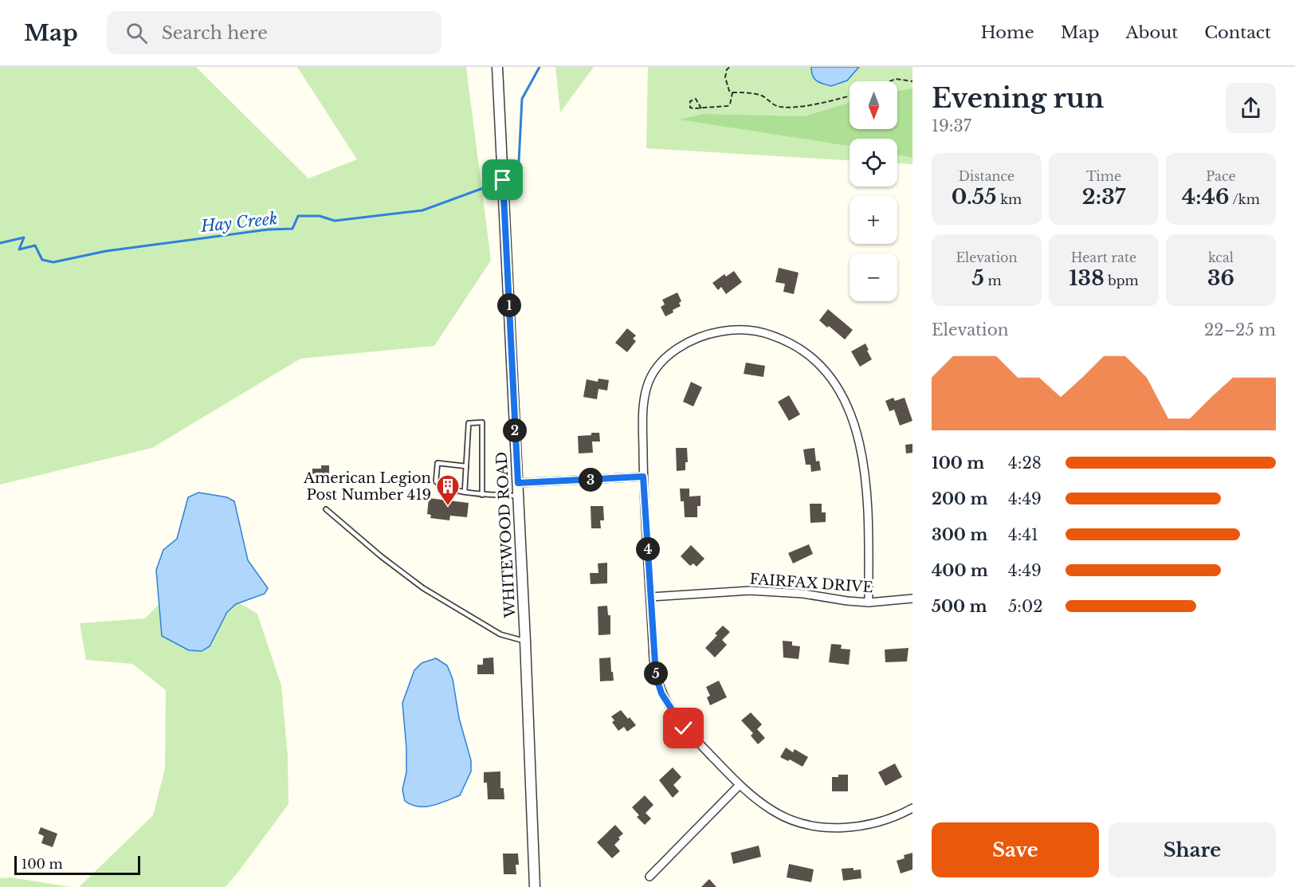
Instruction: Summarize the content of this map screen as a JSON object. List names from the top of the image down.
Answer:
{
  "streets": {
    "street": ["WHITEWOOD ROAD", "FAIRFAX DRIVE"]
  },
  "water": ["Hay Creek"],
  "places": {
    "building": ["American Legion Post Number 419"]
  },
  "scale_bar": "100 m",
  "north": "bottom",
  "page": {
    "header": "Map",
    "search": "Search here",
    "nav": [
      "Home",
      "Map",
      "About",
      "Contact"
    ],
    "heading": ["Evening run", "19:37"],
    "map_buttons": ["+", "−"],
    "stats": [
      ["Distance", "0.55 km"],
      ["Time", "2:37"],
      ["Pace", "4:46 /km"],
      ["Elevation", "5 m"],
      ["Heart rate", "138 bpm"],
      ["kcal", "36"]
    ],
    "pins": [
      "1",
      "2",
      "3",
      "4",
      "5"
    ],
    "chart": ["Elevation", "22–25 m"],
    "list": [
      {
        "name": "100 m",
        "note": "4:28"
      },
      {
        "name": "200 m",
        "note": "4:49"
      },
      {
        "name": "300 m",
        "note": "4:41"
      },
      {
        "name": "400 m",
        "note": "4:49"
      },
      {
        "name": "500 m",
        "note": "5:02"
      }
    ],
    "buttons": ["Save", "Share"],
    "scale": "100 m"
  }
}
